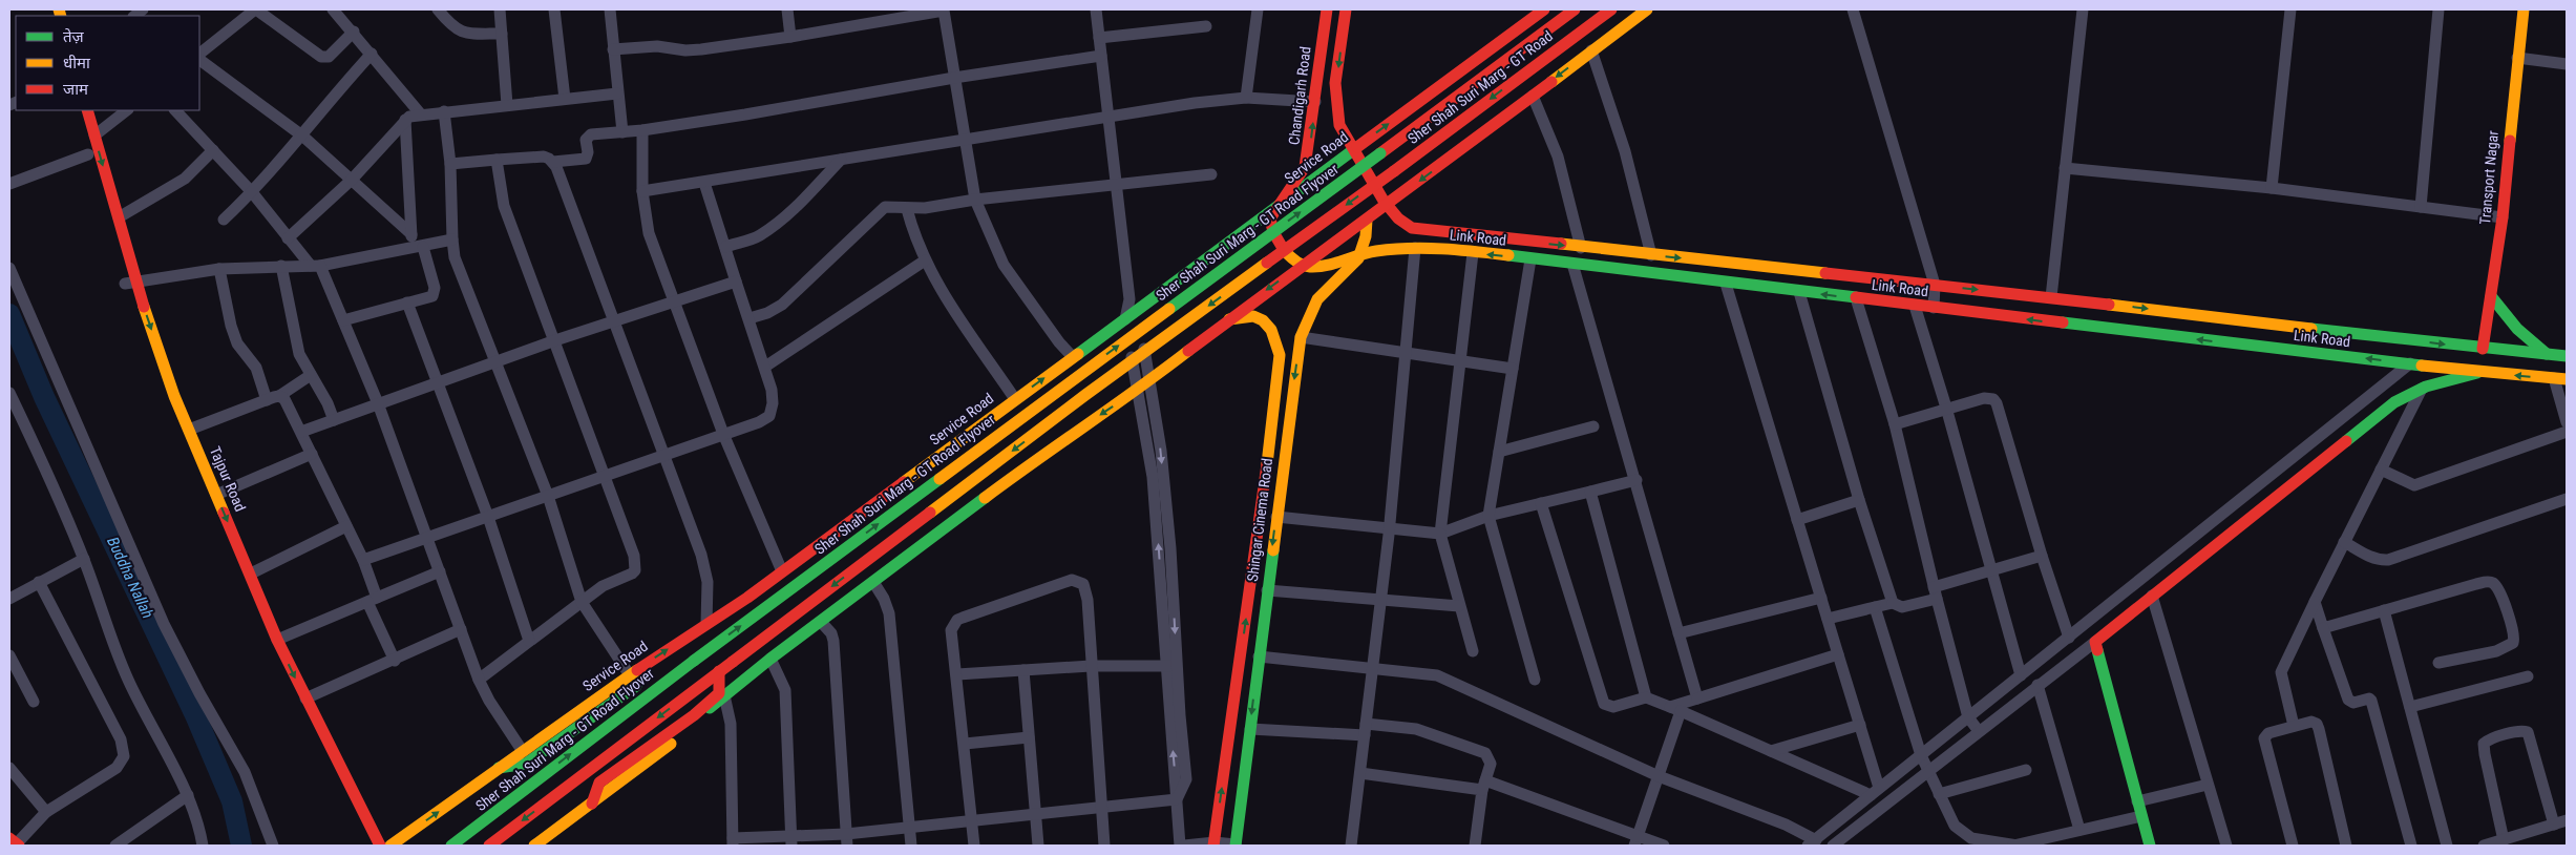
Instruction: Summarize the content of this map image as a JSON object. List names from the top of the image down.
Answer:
{
  "streets": {
    "main road": [
      "Sher Shah Suri Marg - GT Road",
      "Chandigarh Road",
      "Service Road",
      "Transport Nagar",
      "Sher Shah Suri Marg - GT Road Flyover",
      "Link Road",
      "Tajpur Road",
      "Shingar Cinema Road"
    ]
  },
  "crossings": [
    ["Sher Shah Suri Marg - GT Road", "Sher Shah Suri Marg - GT Road Flyover"],
    ["Chandigarh Road", "Service Road"],
    ["Service Road", "Link Road"],
    ["Transport Nagar", "Link Road"],
    ["Link Road", "Shingar Cinema Road"]
  ],
  "one_way": ["Chandigarh Road"],
  "water": ["Buddha Nallah"],
  "legend": ["तेज़", "धीमा", "जाम"]
}
